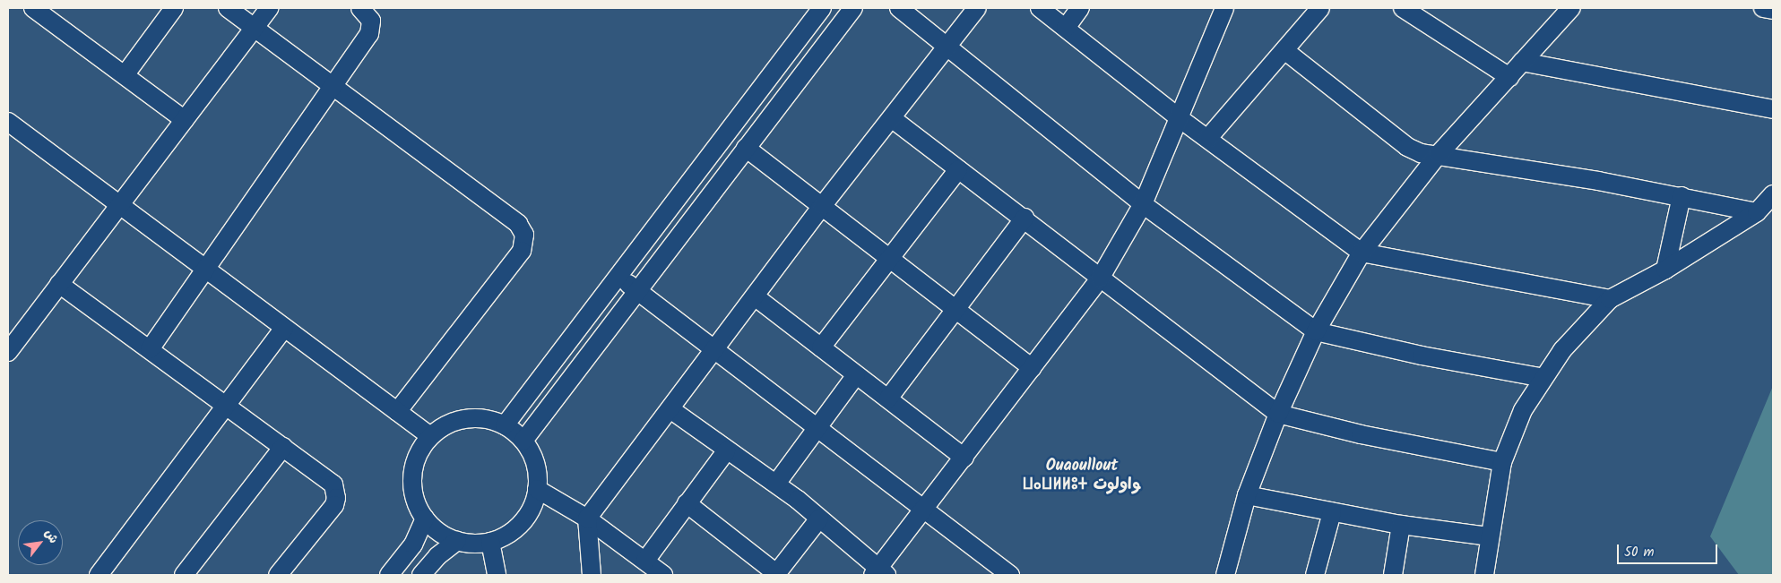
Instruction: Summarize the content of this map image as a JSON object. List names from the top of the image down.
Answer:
{
  "districts": ["Ouaoullout ⵡⴰⵡⵍⵍⵓⵜ واولوت"],
  "scale_bar": "50 m",
  "north": "top right"
}
